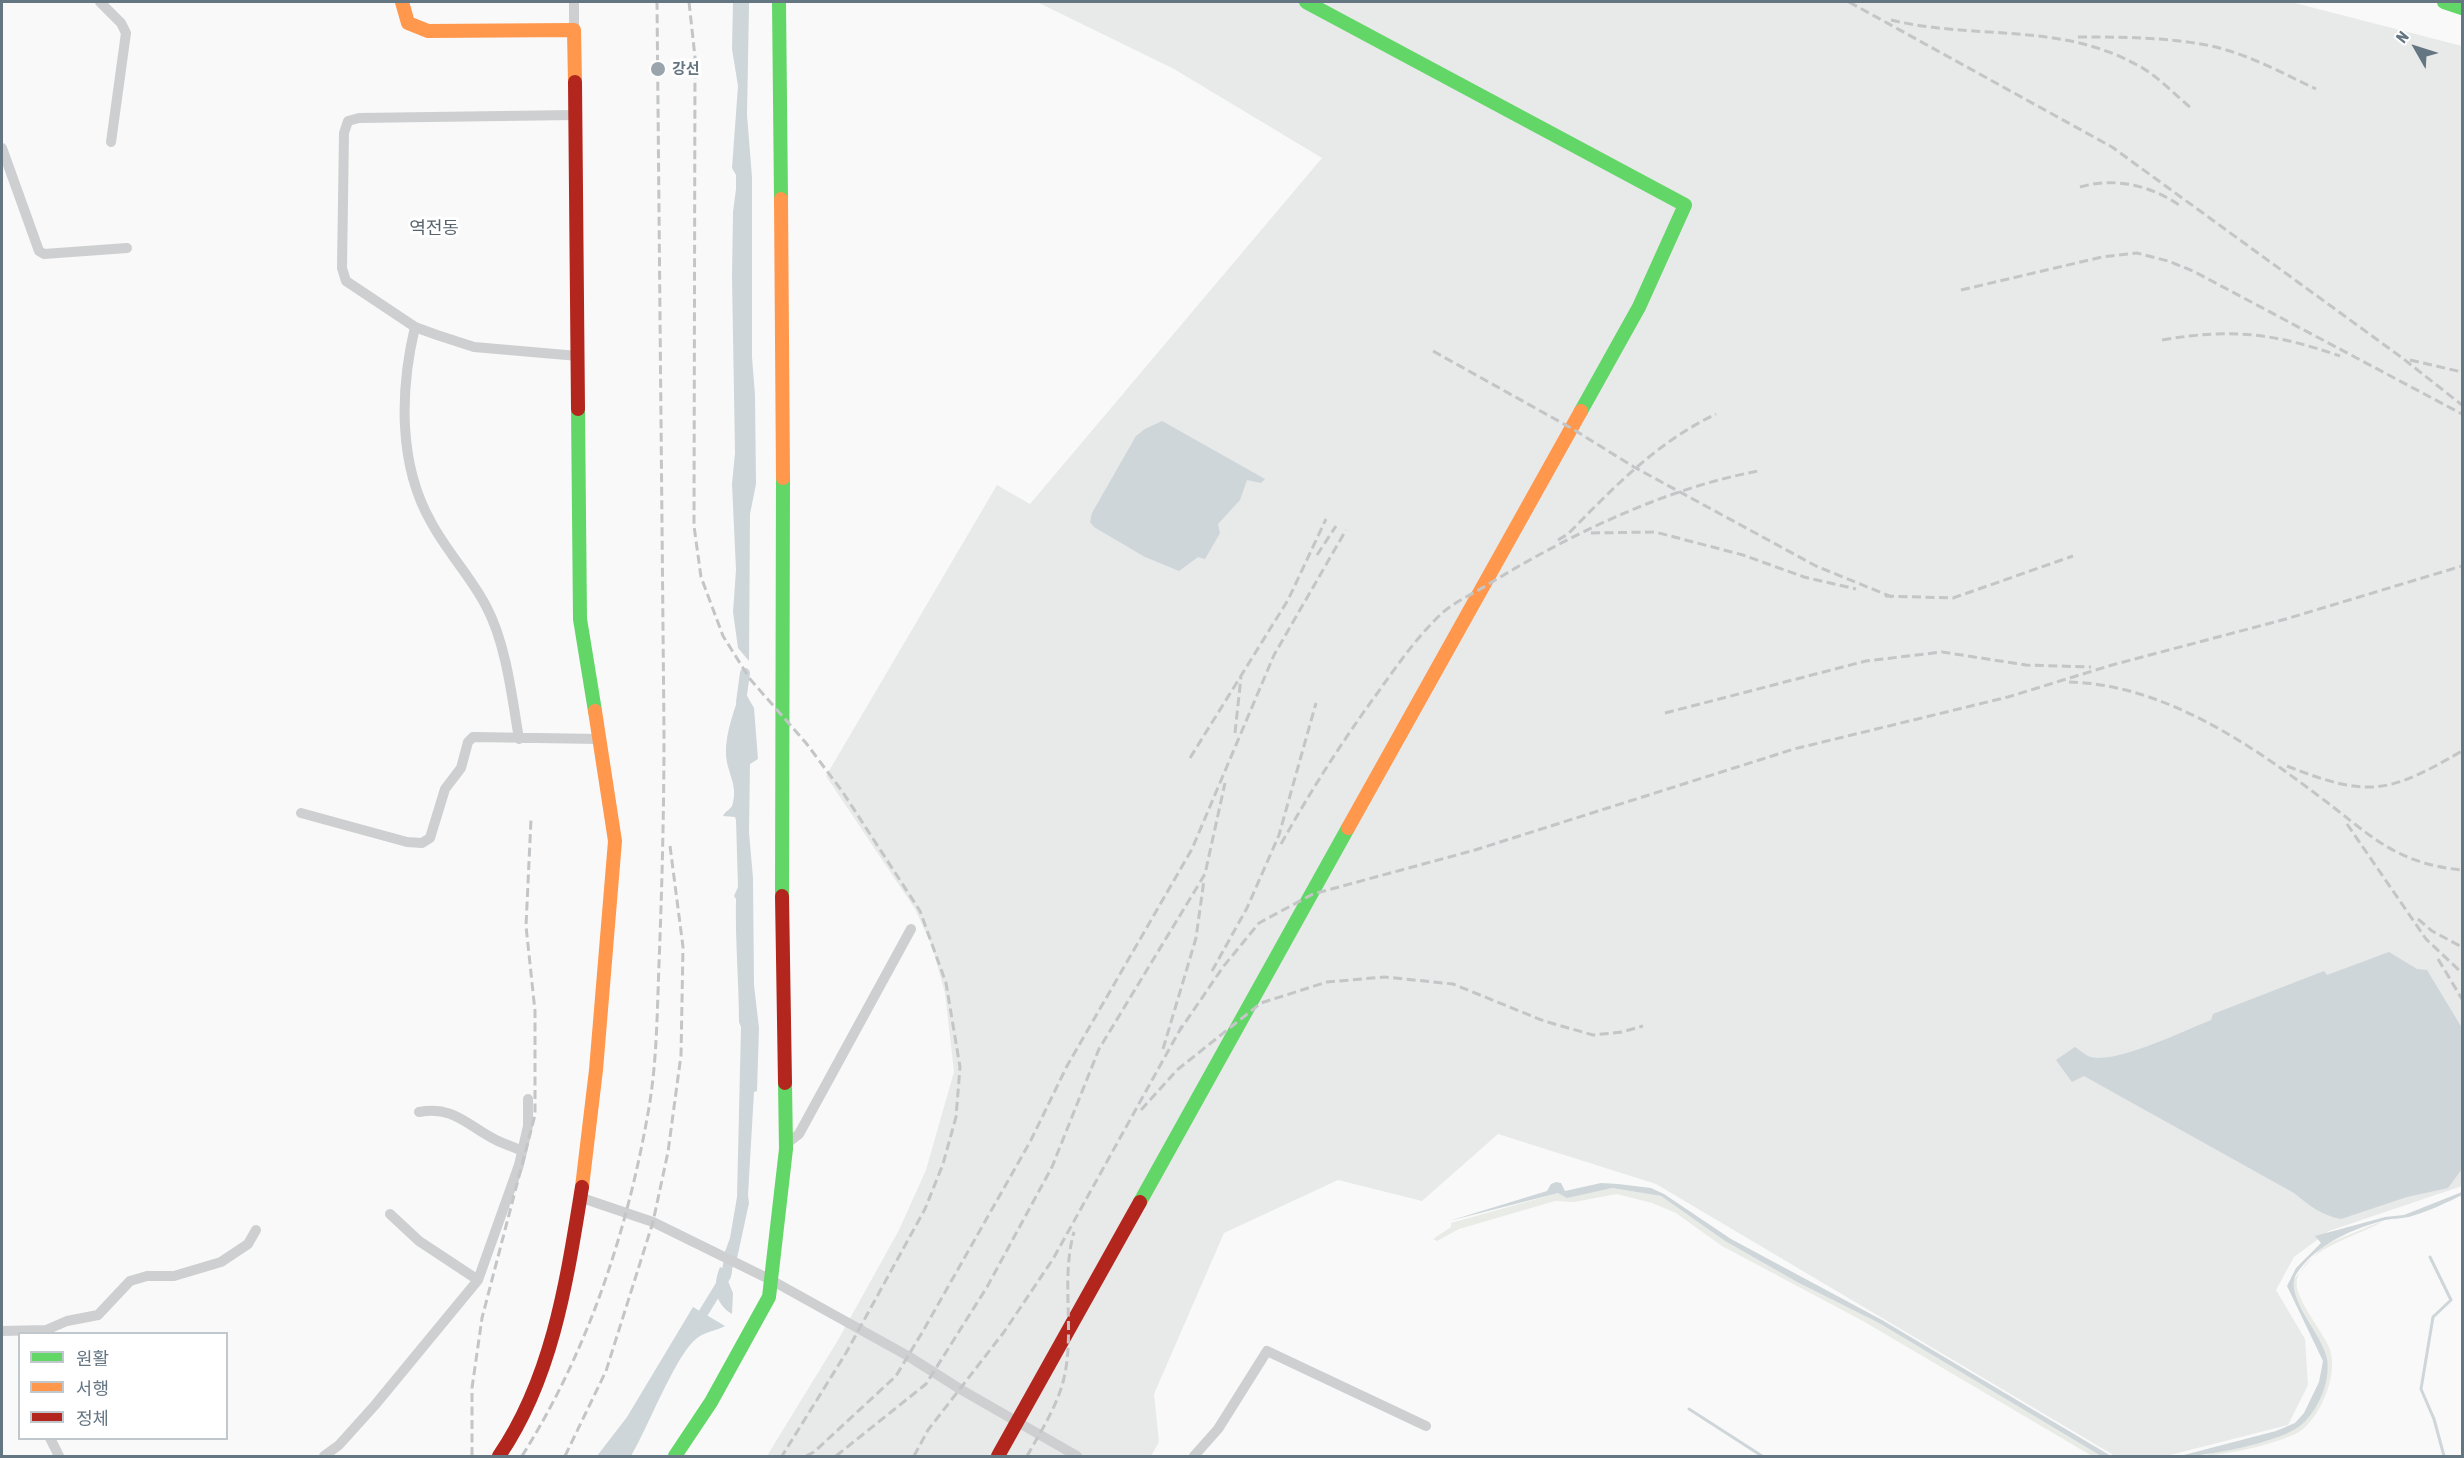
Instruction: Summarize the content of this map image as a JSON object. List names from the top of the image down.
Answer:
{
  "districts": ["역전동"],
  "places": ["강선"],
  "legend": ["원활", "서행", "정체"],
  "north": "top left"
}
